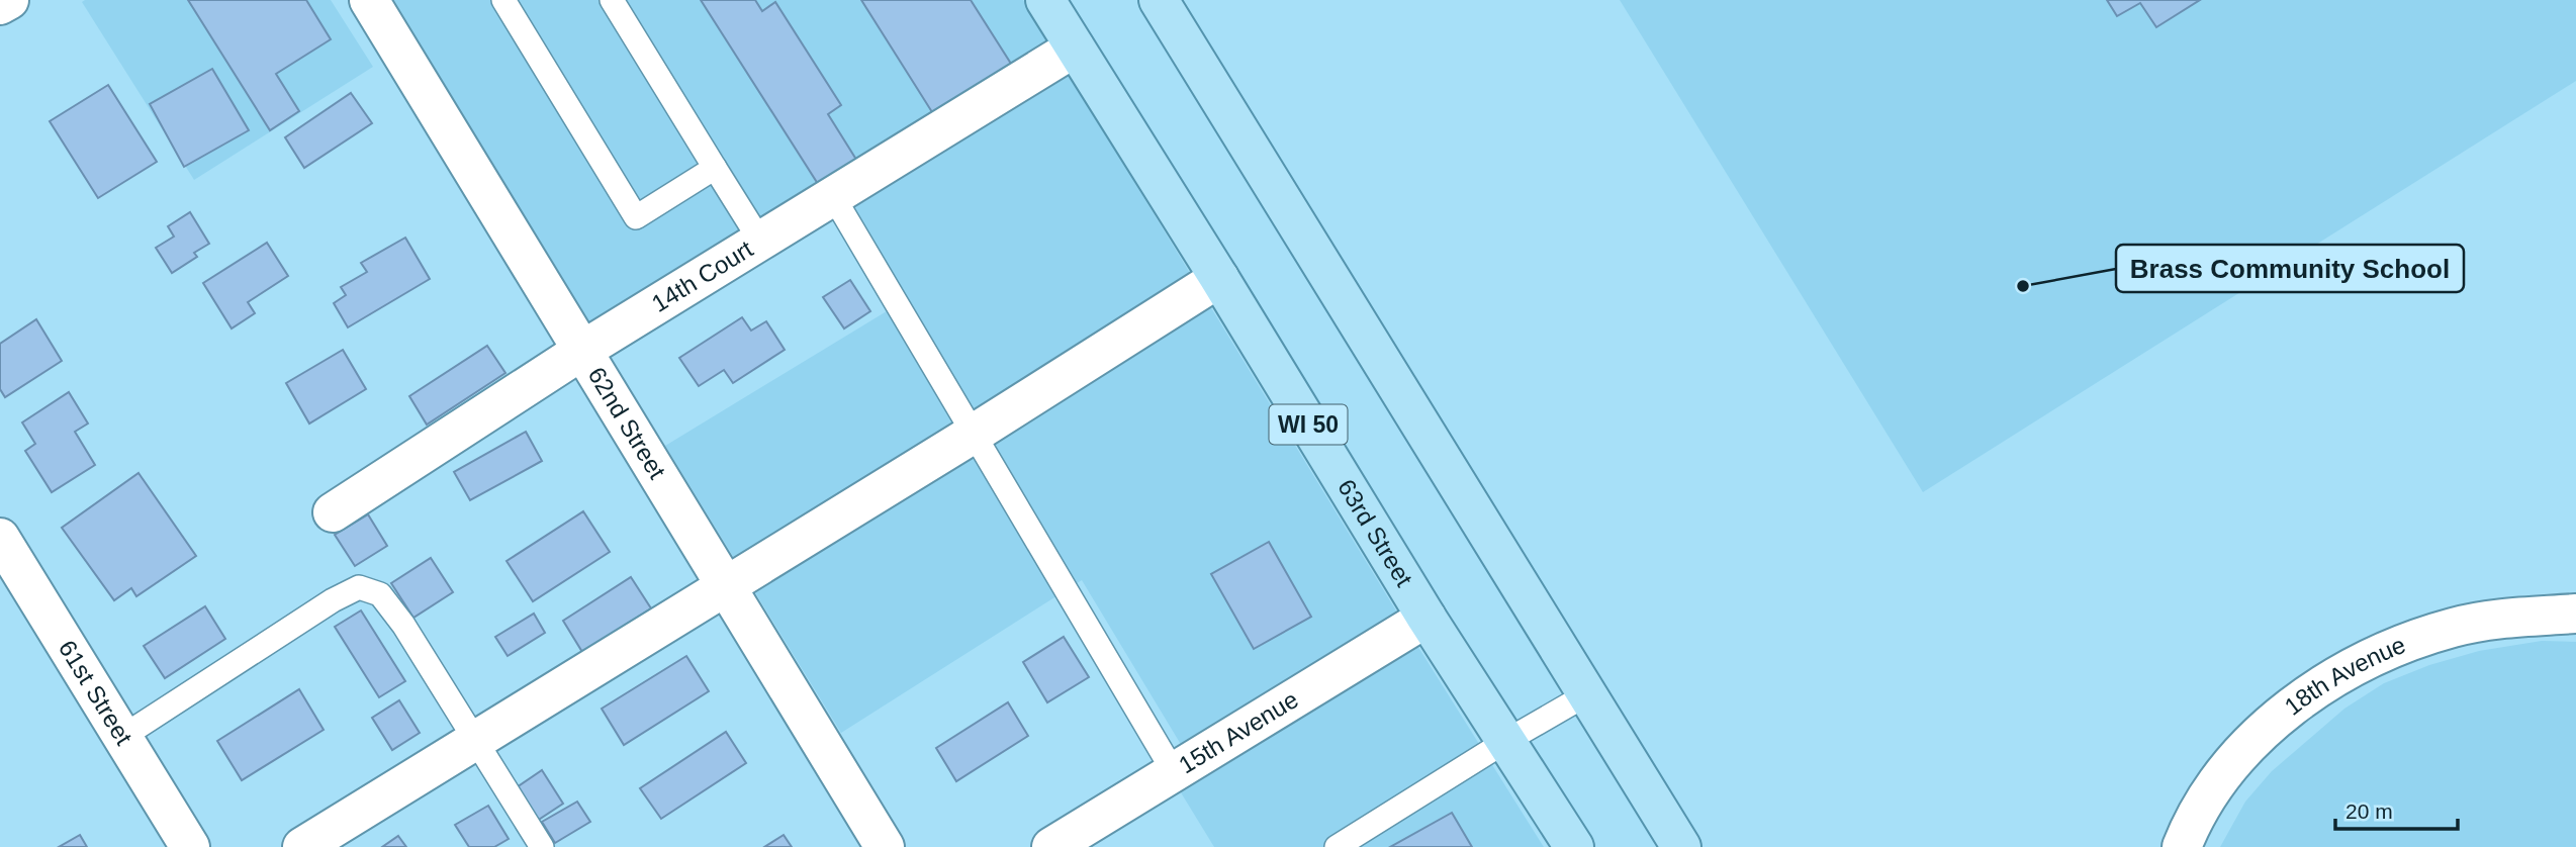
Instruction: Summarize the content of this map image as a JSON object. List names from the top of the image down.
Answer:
{
  "streets": {
    "main road": ["WI 50", "63rd Street"],
    "street": [
      "14th Court",
      "62nd Street",
      "18th Avenue",
      "61st Street",
      "15th Avenue"
    ]
  },
  "crossings": [
    ["14th Court", "62nd Street"],
    ["14th Court", "63rd Street"],
    ["63rd Street", "15th Avenue"]
  ],
  "places": ["Brass Community School"],
  "scale_bar": "20 m"
}
